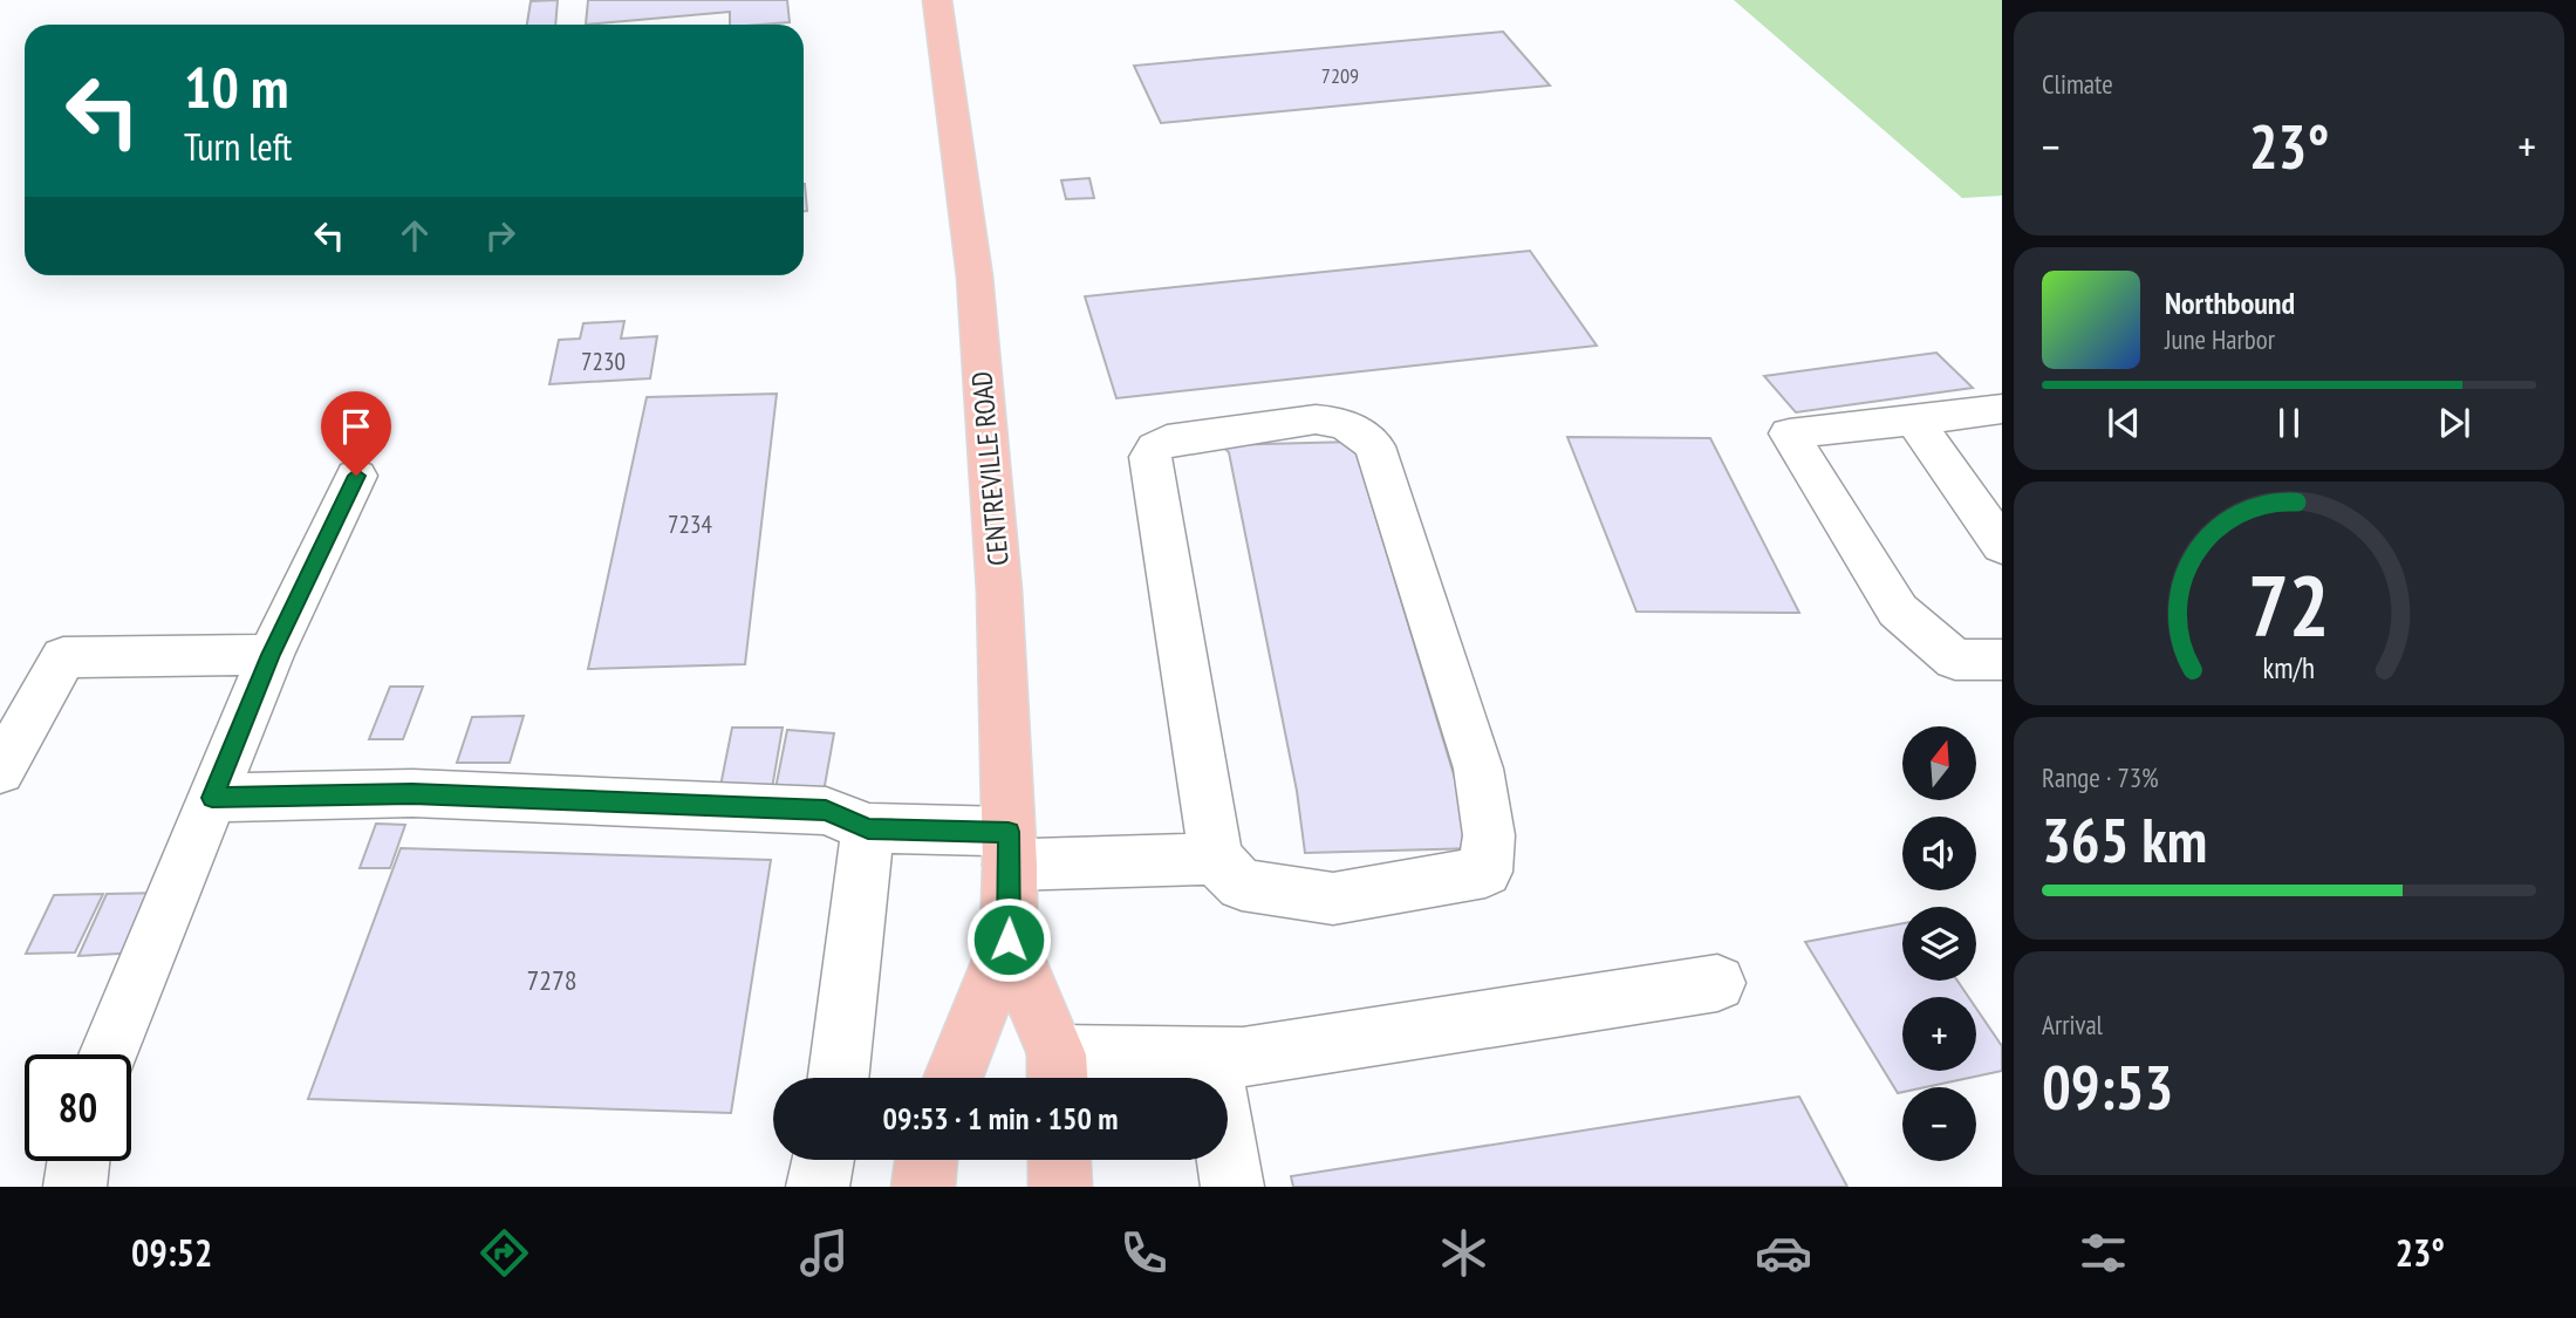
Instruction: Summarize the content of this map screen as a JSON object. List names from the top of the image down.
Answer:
{
  "streets": {
    "highway": ["CENTREVILLE ROAD"]
  },
  "house_numbers": [
    "7209",
    "7230",
    "7234",
    "7278"
  ],
  "north": "top",
  "page": {
    "tile": [
      "Climate",
      ["Range · 73%", "365 km"],
      ["Arrival", "09:53"]
    ],
    "turn": ["10 m", "Turn left"],
    "heat": ["−", "23°", "+"],
    "song": ["Northbound", "June Harbor"],
    "map_buttons": ["+", "−"],
    "limit": "80",
    "trip": "09:53 · 1 min · 150 m",
    "tabs": ["09:52", "23°"],
    "gauge": ["72", "km/h"]
  }
}
